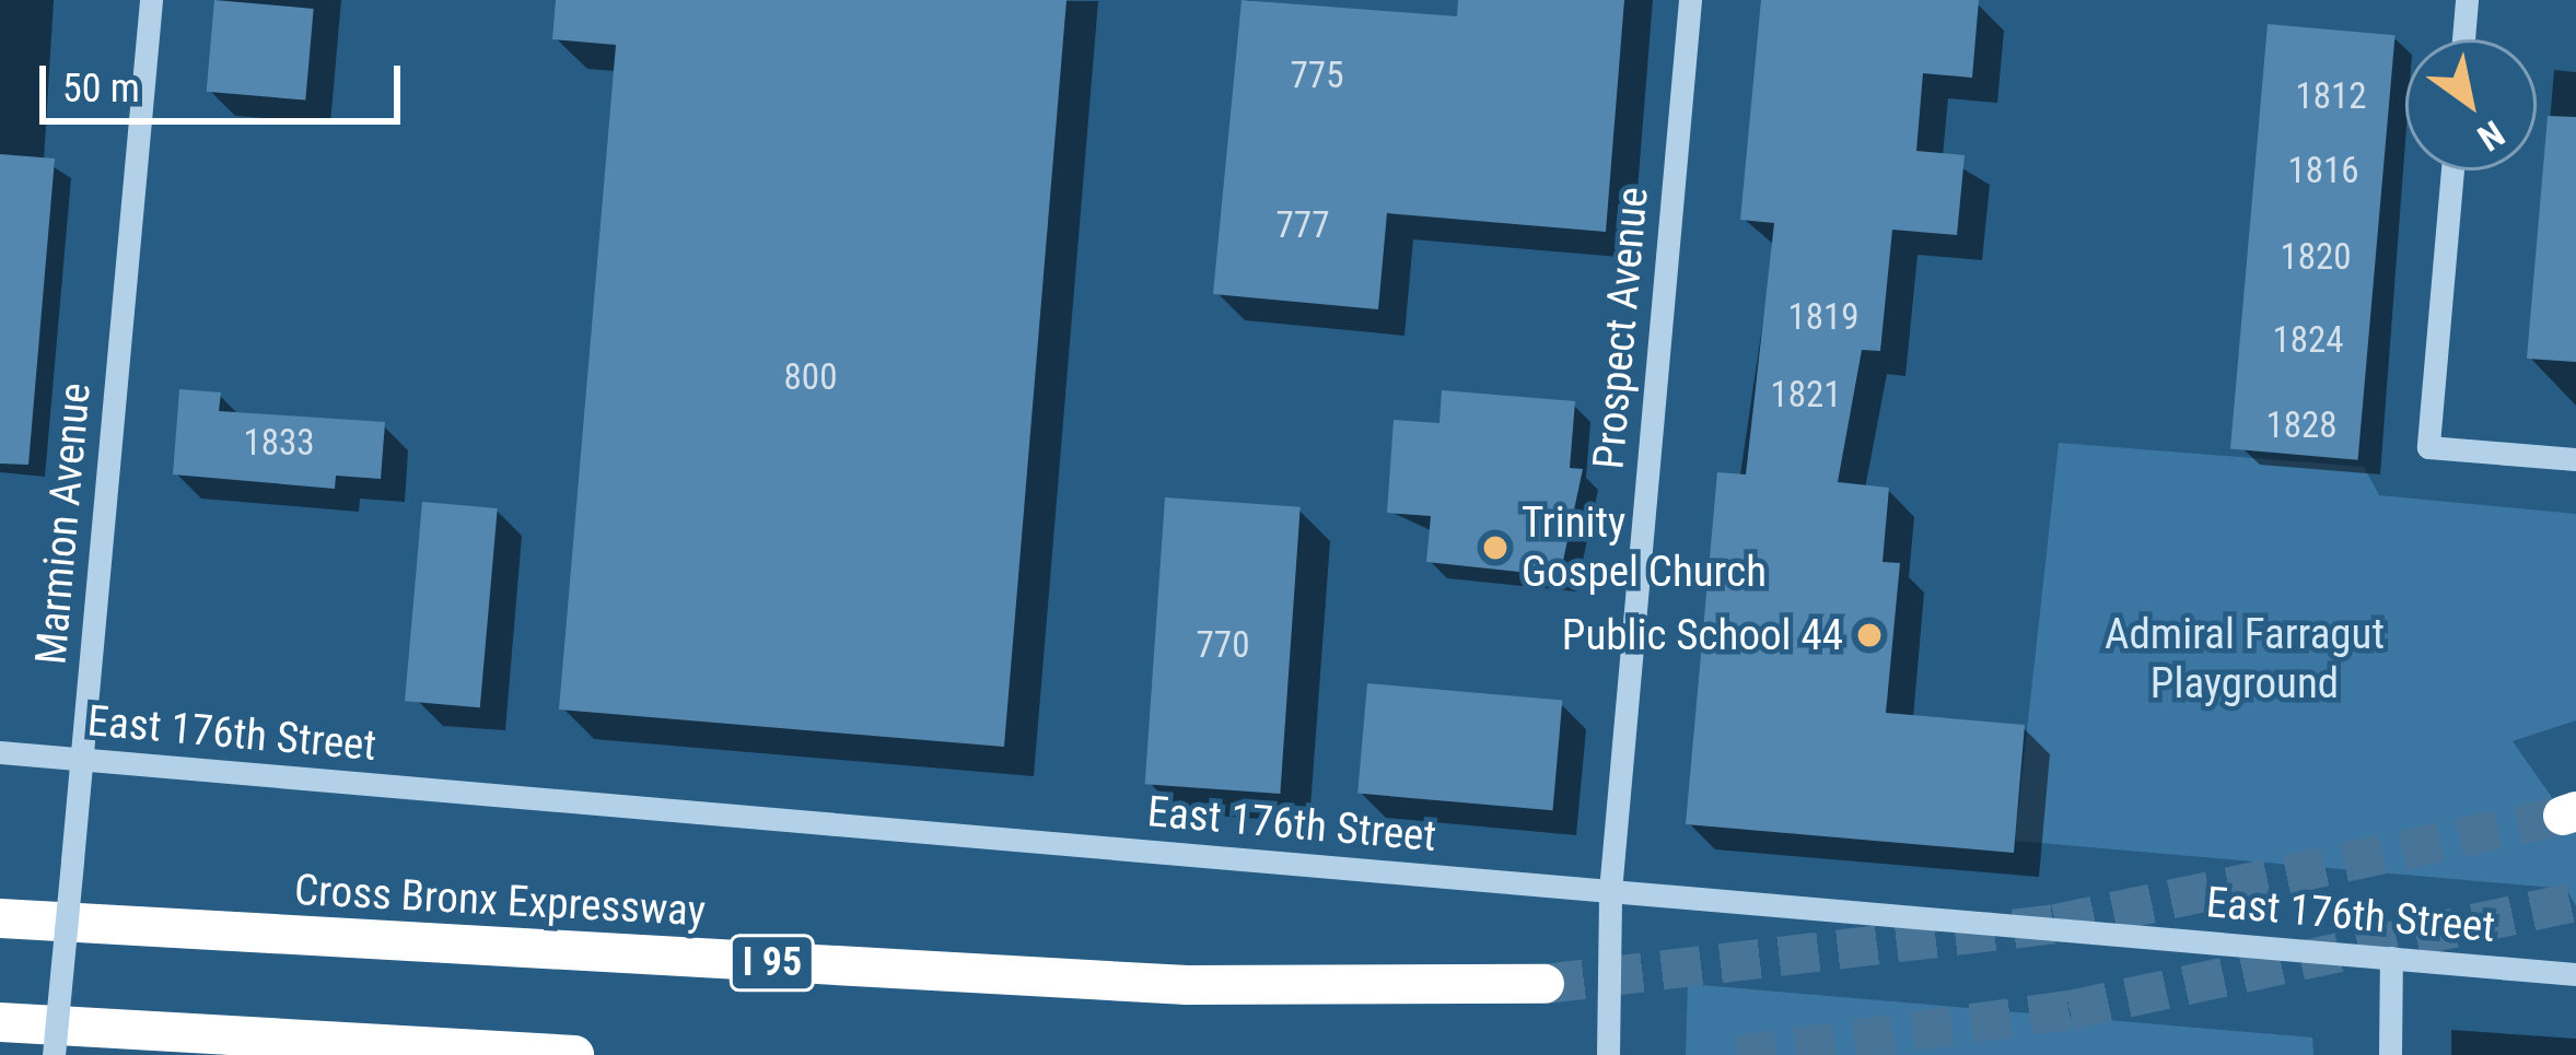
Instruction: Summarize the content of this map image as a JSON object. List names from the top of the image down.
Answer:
{
  "streets": {
    "highway": ["Cross Bronx Expressway", "I 95"],
    "street": ["Prospect Avenue", "Marmion Avenue", "East 176th Street"]
  },
  "crossings": [
    ["Prospect Avenue", "East 176th Street"],
    ["Marmion Avenue", "East 176th Street"]
  ],
  "parks": ["Admiral Farragut Playground"],
  "places": ["Trinity Gospel Church", "Public School 44"],
  "house_numbers": [
    "775",
    "1812",
    "1816",
    "777",
    "1820",
    "1819",
    "1824",
    "800",
    "1821",
    "1828",
    "1833",
    "770"
  ],
  "scale_bar": "50 m",
  "north": "bottom right"
}
